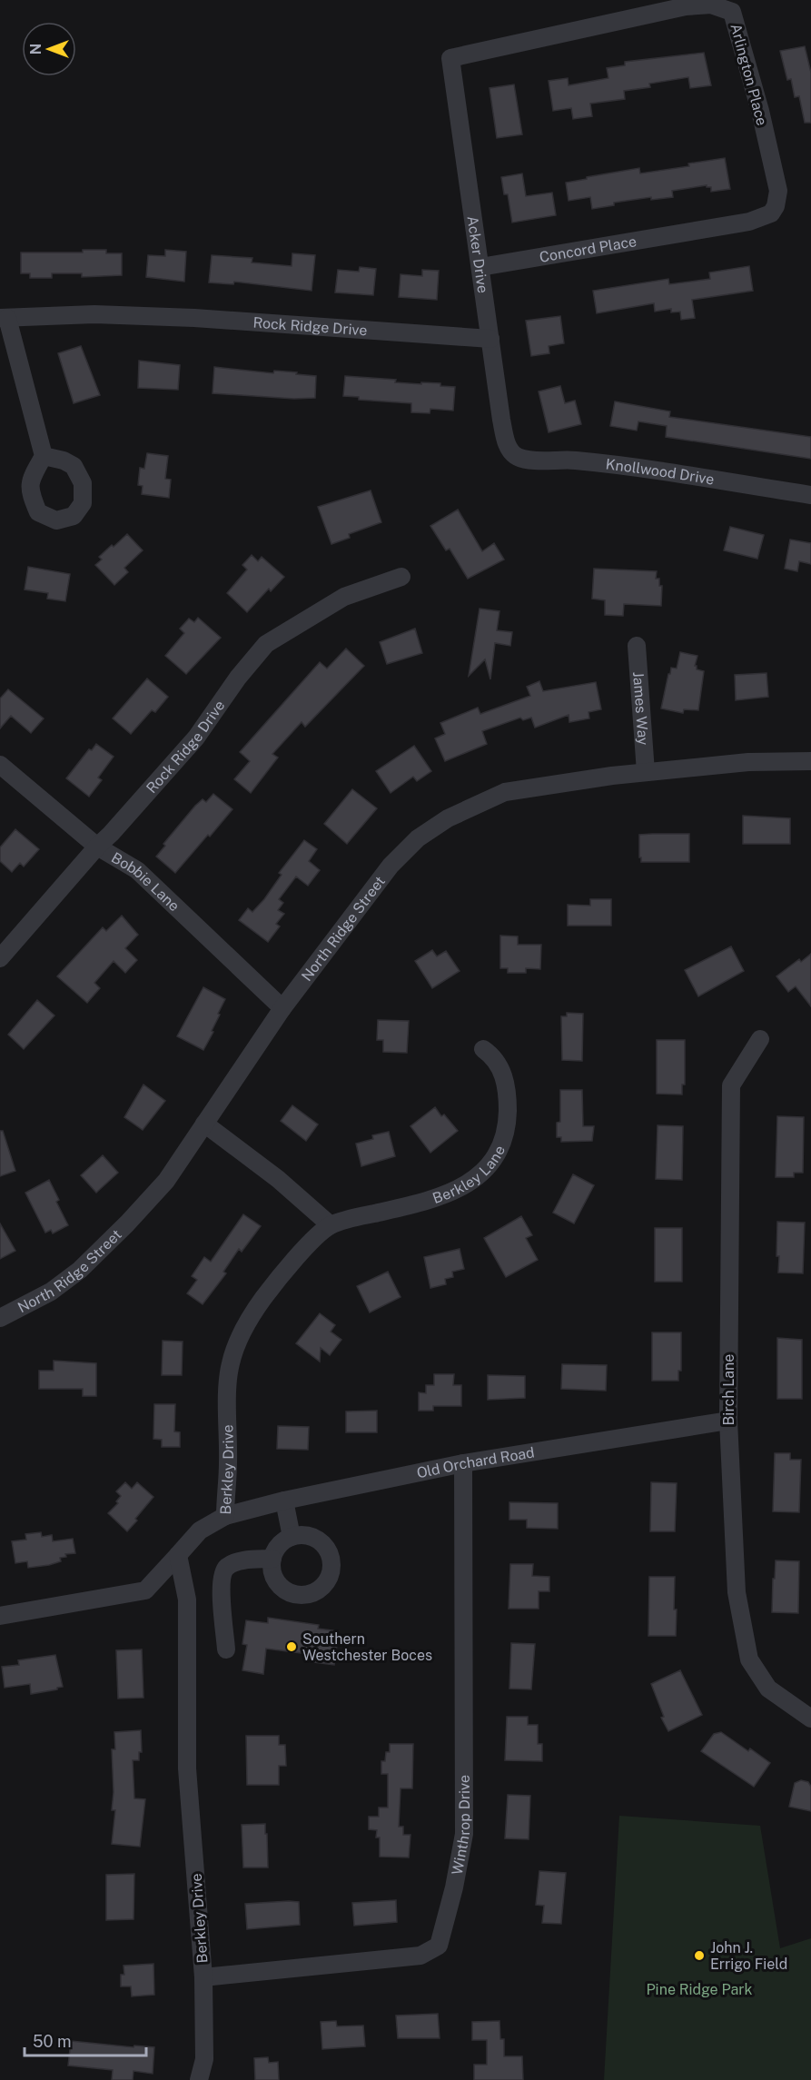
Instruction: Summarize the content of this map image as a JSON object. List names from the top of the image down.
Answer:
{
  "streets": {
    "street": [
      "Arlington Place",
      "Concord Place",
      "Acker Drive",
      "Rock Ridge Drive",
      "Knollwood Drive",
      "James Way",
      "Bobbie Lane",
      "North Ridge Street",
      "Berkley Lane",
      "Birch Lane",
      "Old Orchard Road",
      "Berkley Drive",
      "Winthrop Drive"
    ]
  },
  "crossings": [
    ["Arlington Place", "Concord Place"],
    ["Arlington Place", "Acker Drive"],
    ["Concord Place", "Acker Drive"],
    ["Acker Drive", "Rock Ridge Drive"],
    ["Acker Drive", "Knollwood Drive"],
    ["Rock Ridge Drive", "Bobbie Lane"],
    ["James Way", "North Ridge Street"],
    ["Bobbie Lane", "North Ridge Street"],
    ["Berkley Lane", "Berkley Drive"],
    ["Birch Lane", "Old Orchard Road"],
    ["Old Orchard Road", "Berkley Drive"],
    ["Old Orchard Road", "Winthrop Drive"],
    ["Berkley Drive", "Winthrop Drive"]
  ],
  "parks": ["Pine Ridge Park"],
  "places": ["Southern Westchester Boces", "John J. Errigo Field"],
  "scale_bar": "50 m",
  "north": "left"
}
